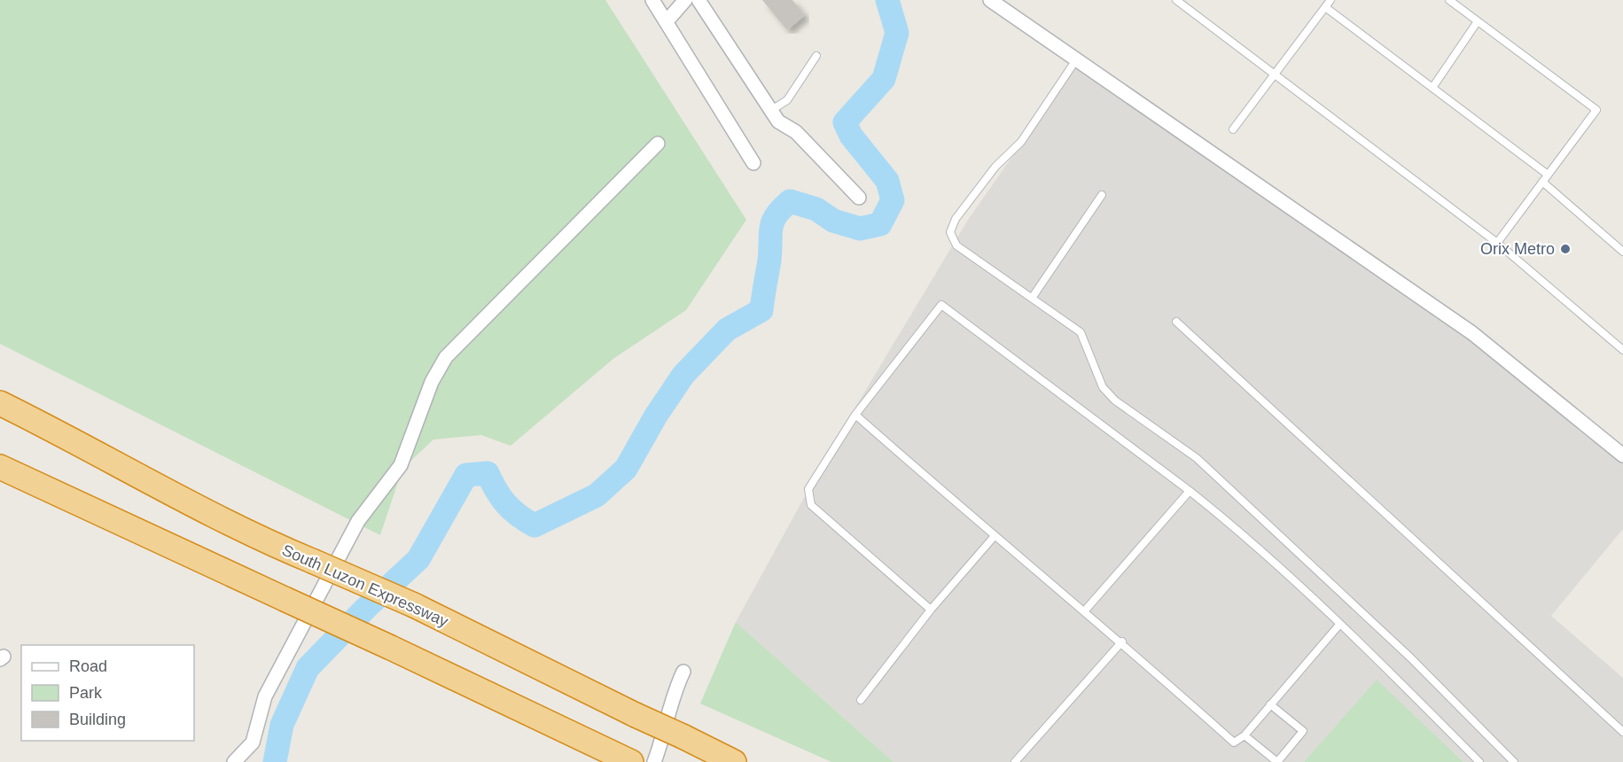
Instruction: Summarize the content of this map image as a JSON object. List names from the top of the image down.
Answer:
{
  "streets": {
    "highway": ["South Luzon Expressway"]
  },
  "places": ["Orix Metro"],
  "legend": ["Road", "Park", "Building"]
}
